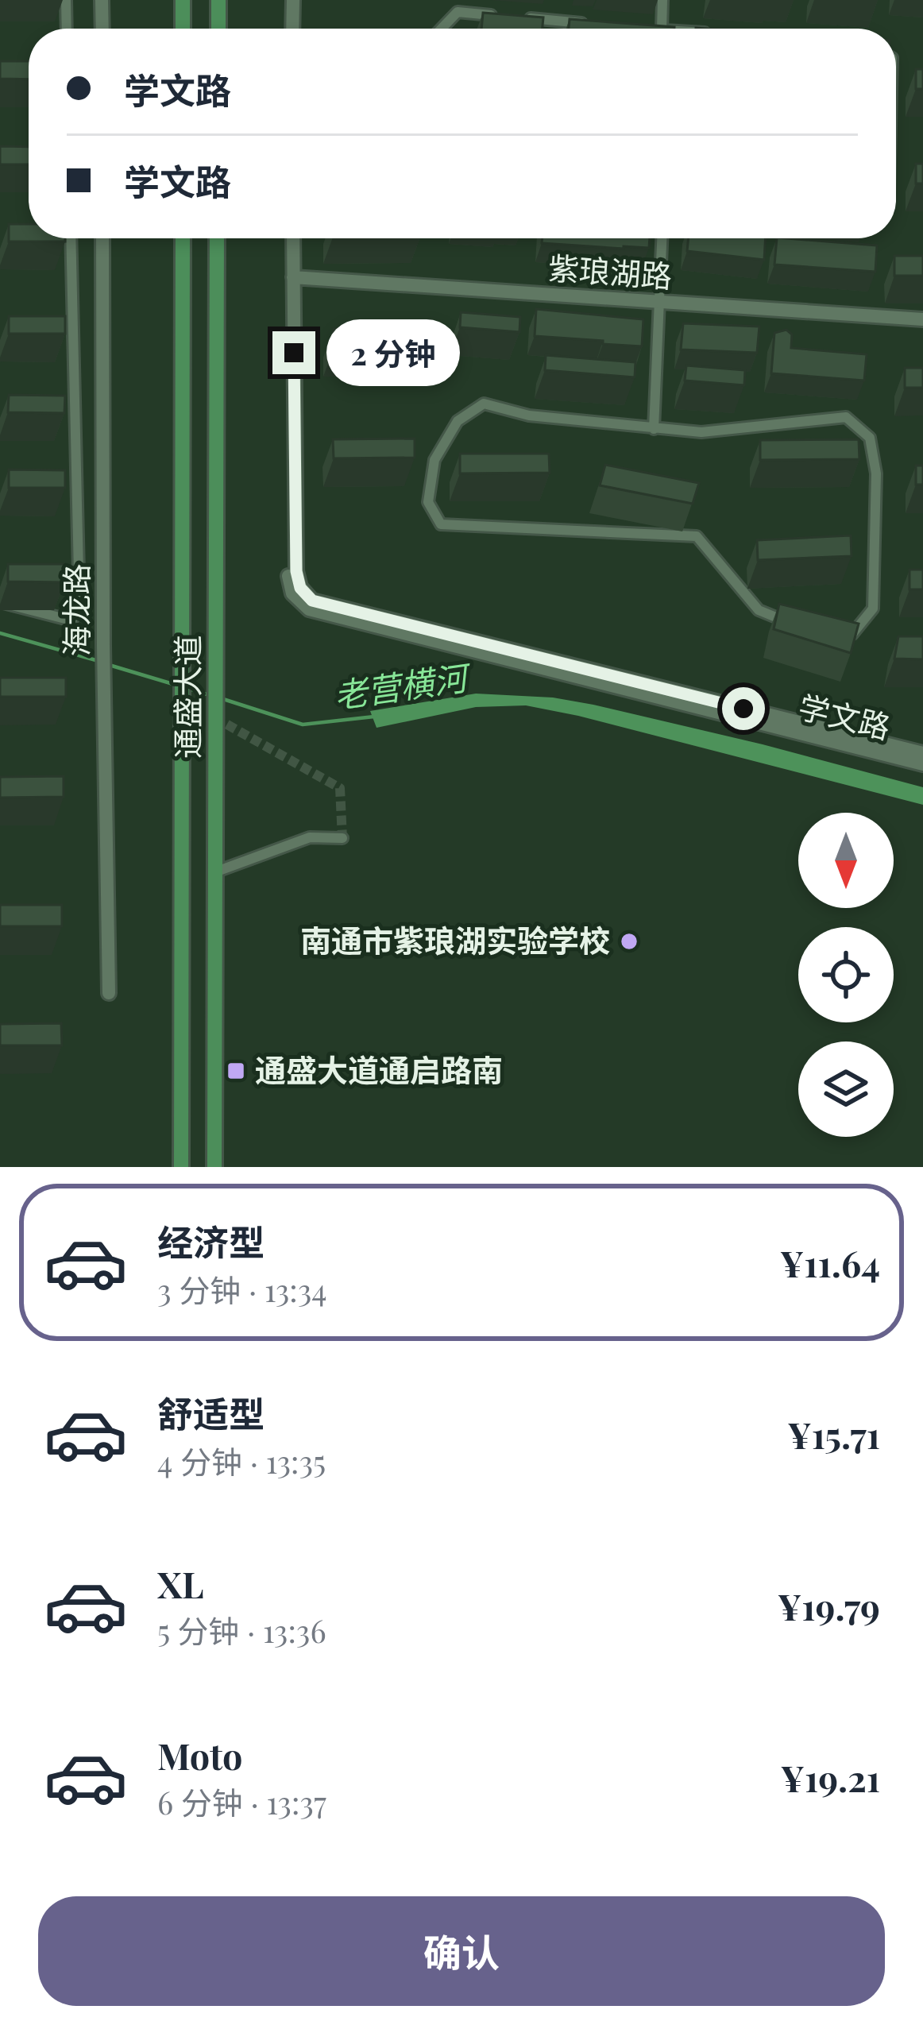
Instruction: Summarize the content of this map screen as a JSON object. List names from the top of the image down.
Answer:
{
  "streets": {
    "main road": ["通盛大道"],
    "street": ["紫琅湖路", "海龙路", "学文路"]
  },
  "crossings": [
    ["紫琅湖路", "学文路"]
  ],
  "water": ["老营横河"],
  "places": {
    "other": ["南通市紫琅湖实验学校"],
    "transit": ["通盛大道通启路南"]
  },
  "north": "bottom",
  "page": {
    "banner": ["学文路", "学文路"],
    "bubble": "2 分钟",
    "list": [
      {
        "name": "经济型",
        "note": "3 分钟 · 13:34",
        "value": "¥11.64"
      },
      {
        "name": "舒适型",
        "note": "4 分钟 · 13:35",
        "value": "¥15.71"
      },
      {
        "name": "XL",
        "note": "5 分钟 · 13:36",
        "value": "¥19.79"
      },
      {
        "name": "Moto",
        "note": "6 分钟 · 13:37",
        "value": "¥19.21"
      }
    ],
    "buttons": "确认"
  }
}
